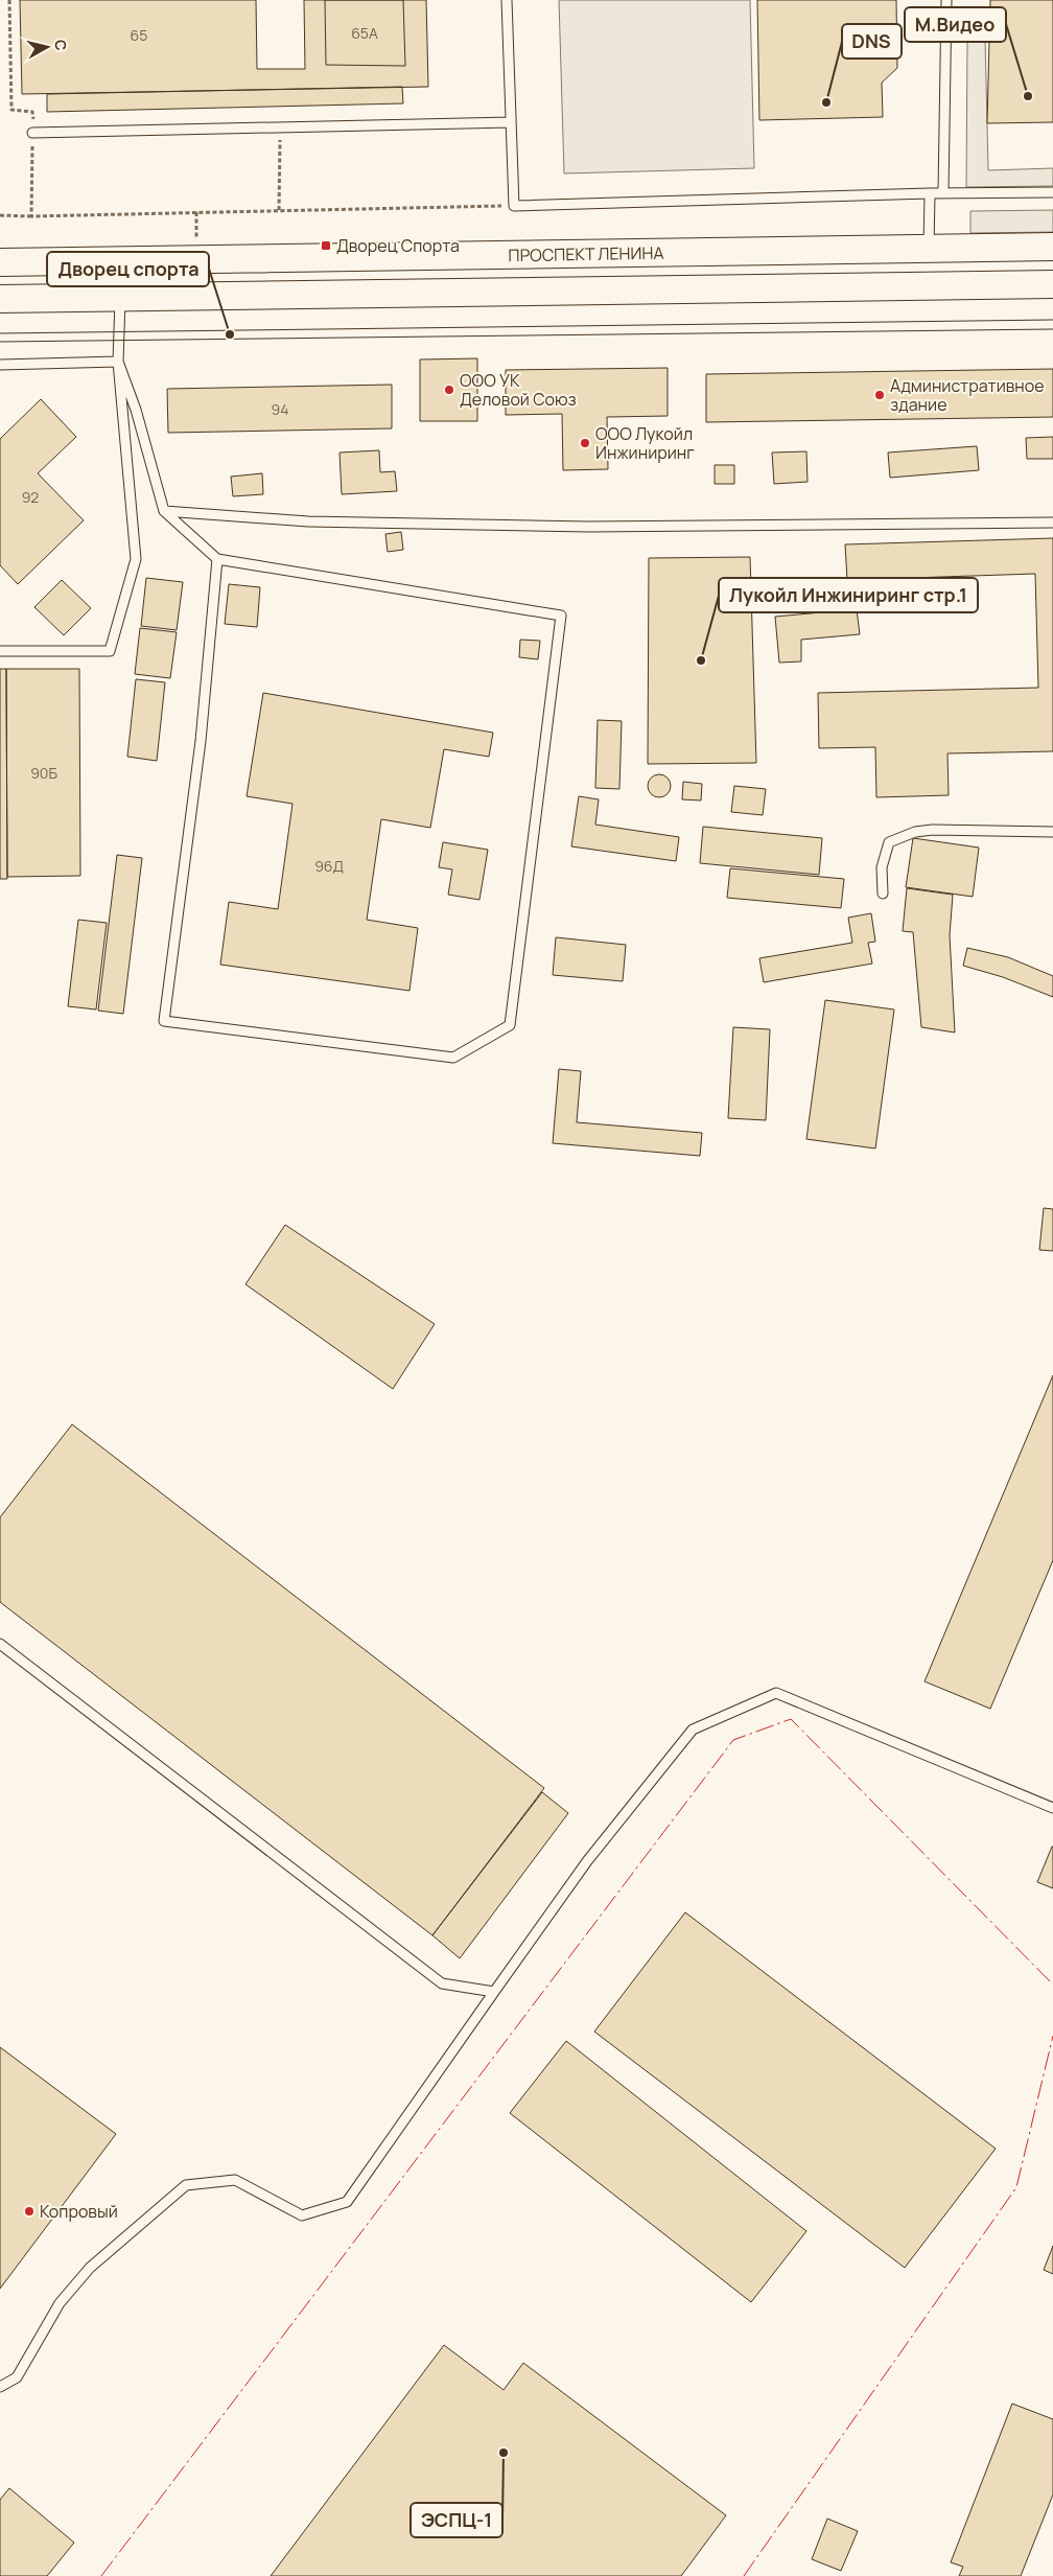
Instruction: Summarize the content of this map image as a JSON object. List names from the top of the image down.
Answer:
{
  "streets": {
    "main road": ["ПРОСПЕКТ ЛЕНИНА"]
  },
  "places": {
    "other": [
      "М.Видео",
      "DNS",
      "Дворец спорта",
      "ООО УК Деловой Союз",
      "Административное здание",
      "ООО Лукойл Инжиниринг",
      "Лукойл Инжиниринг стр.1",
      "Копровый",
      "ЭСПЦ-1"
    ],
    "transit": ["Дворец Спорта"]
  },
  "house_numbers": [
    "65А",
    "65",
    "94",
    "92",
    "90Б",
    "96Д"
  ],
  "north": "right"
}
